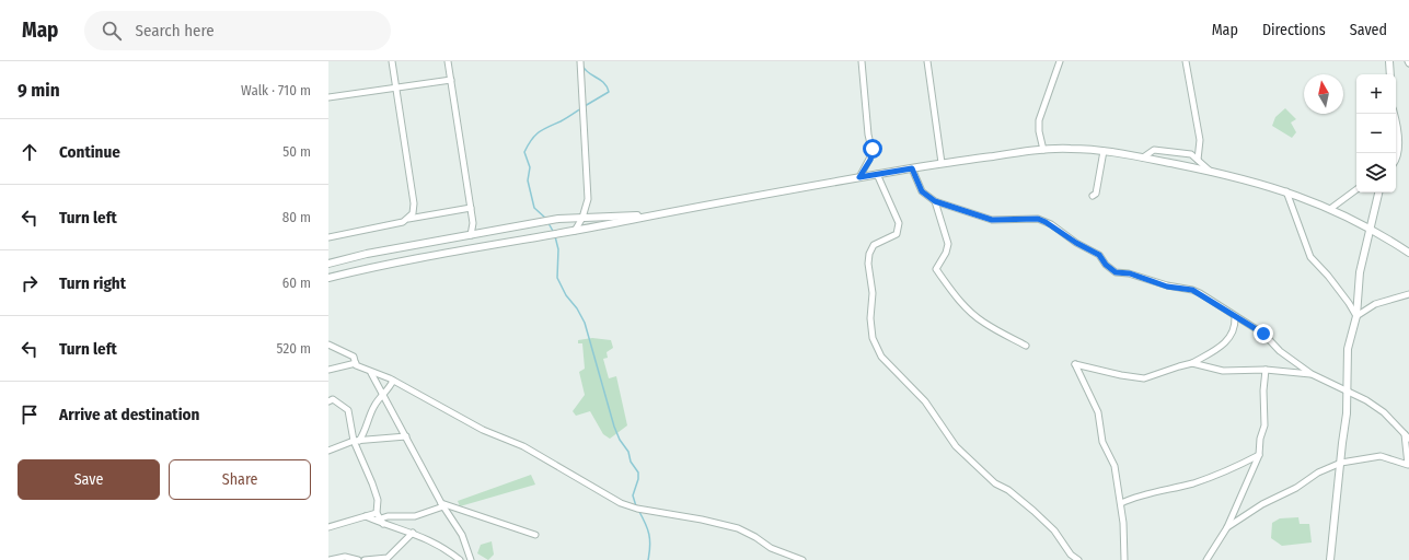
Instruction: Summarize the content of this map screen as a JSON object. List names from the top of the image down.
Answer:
{
  "north": "top",
  "page": {
    "header": "Map",
    "search": "Search here",
    "nav": ["Map", "Directions", "Saved"],
    "heading": ["9 min", "Walk · 710 m"],
    "map_buttons": ["+", "−"],
    "list": [
      ["Continue", "50 m"],
      ["Turn left", "80 m"],
      ["Turn right", "60 m"],
      ["Turn left", "520 m"],
      "Arrive at destination"
    ],
    "buttons": ["Save", "Share"]
  }
}
